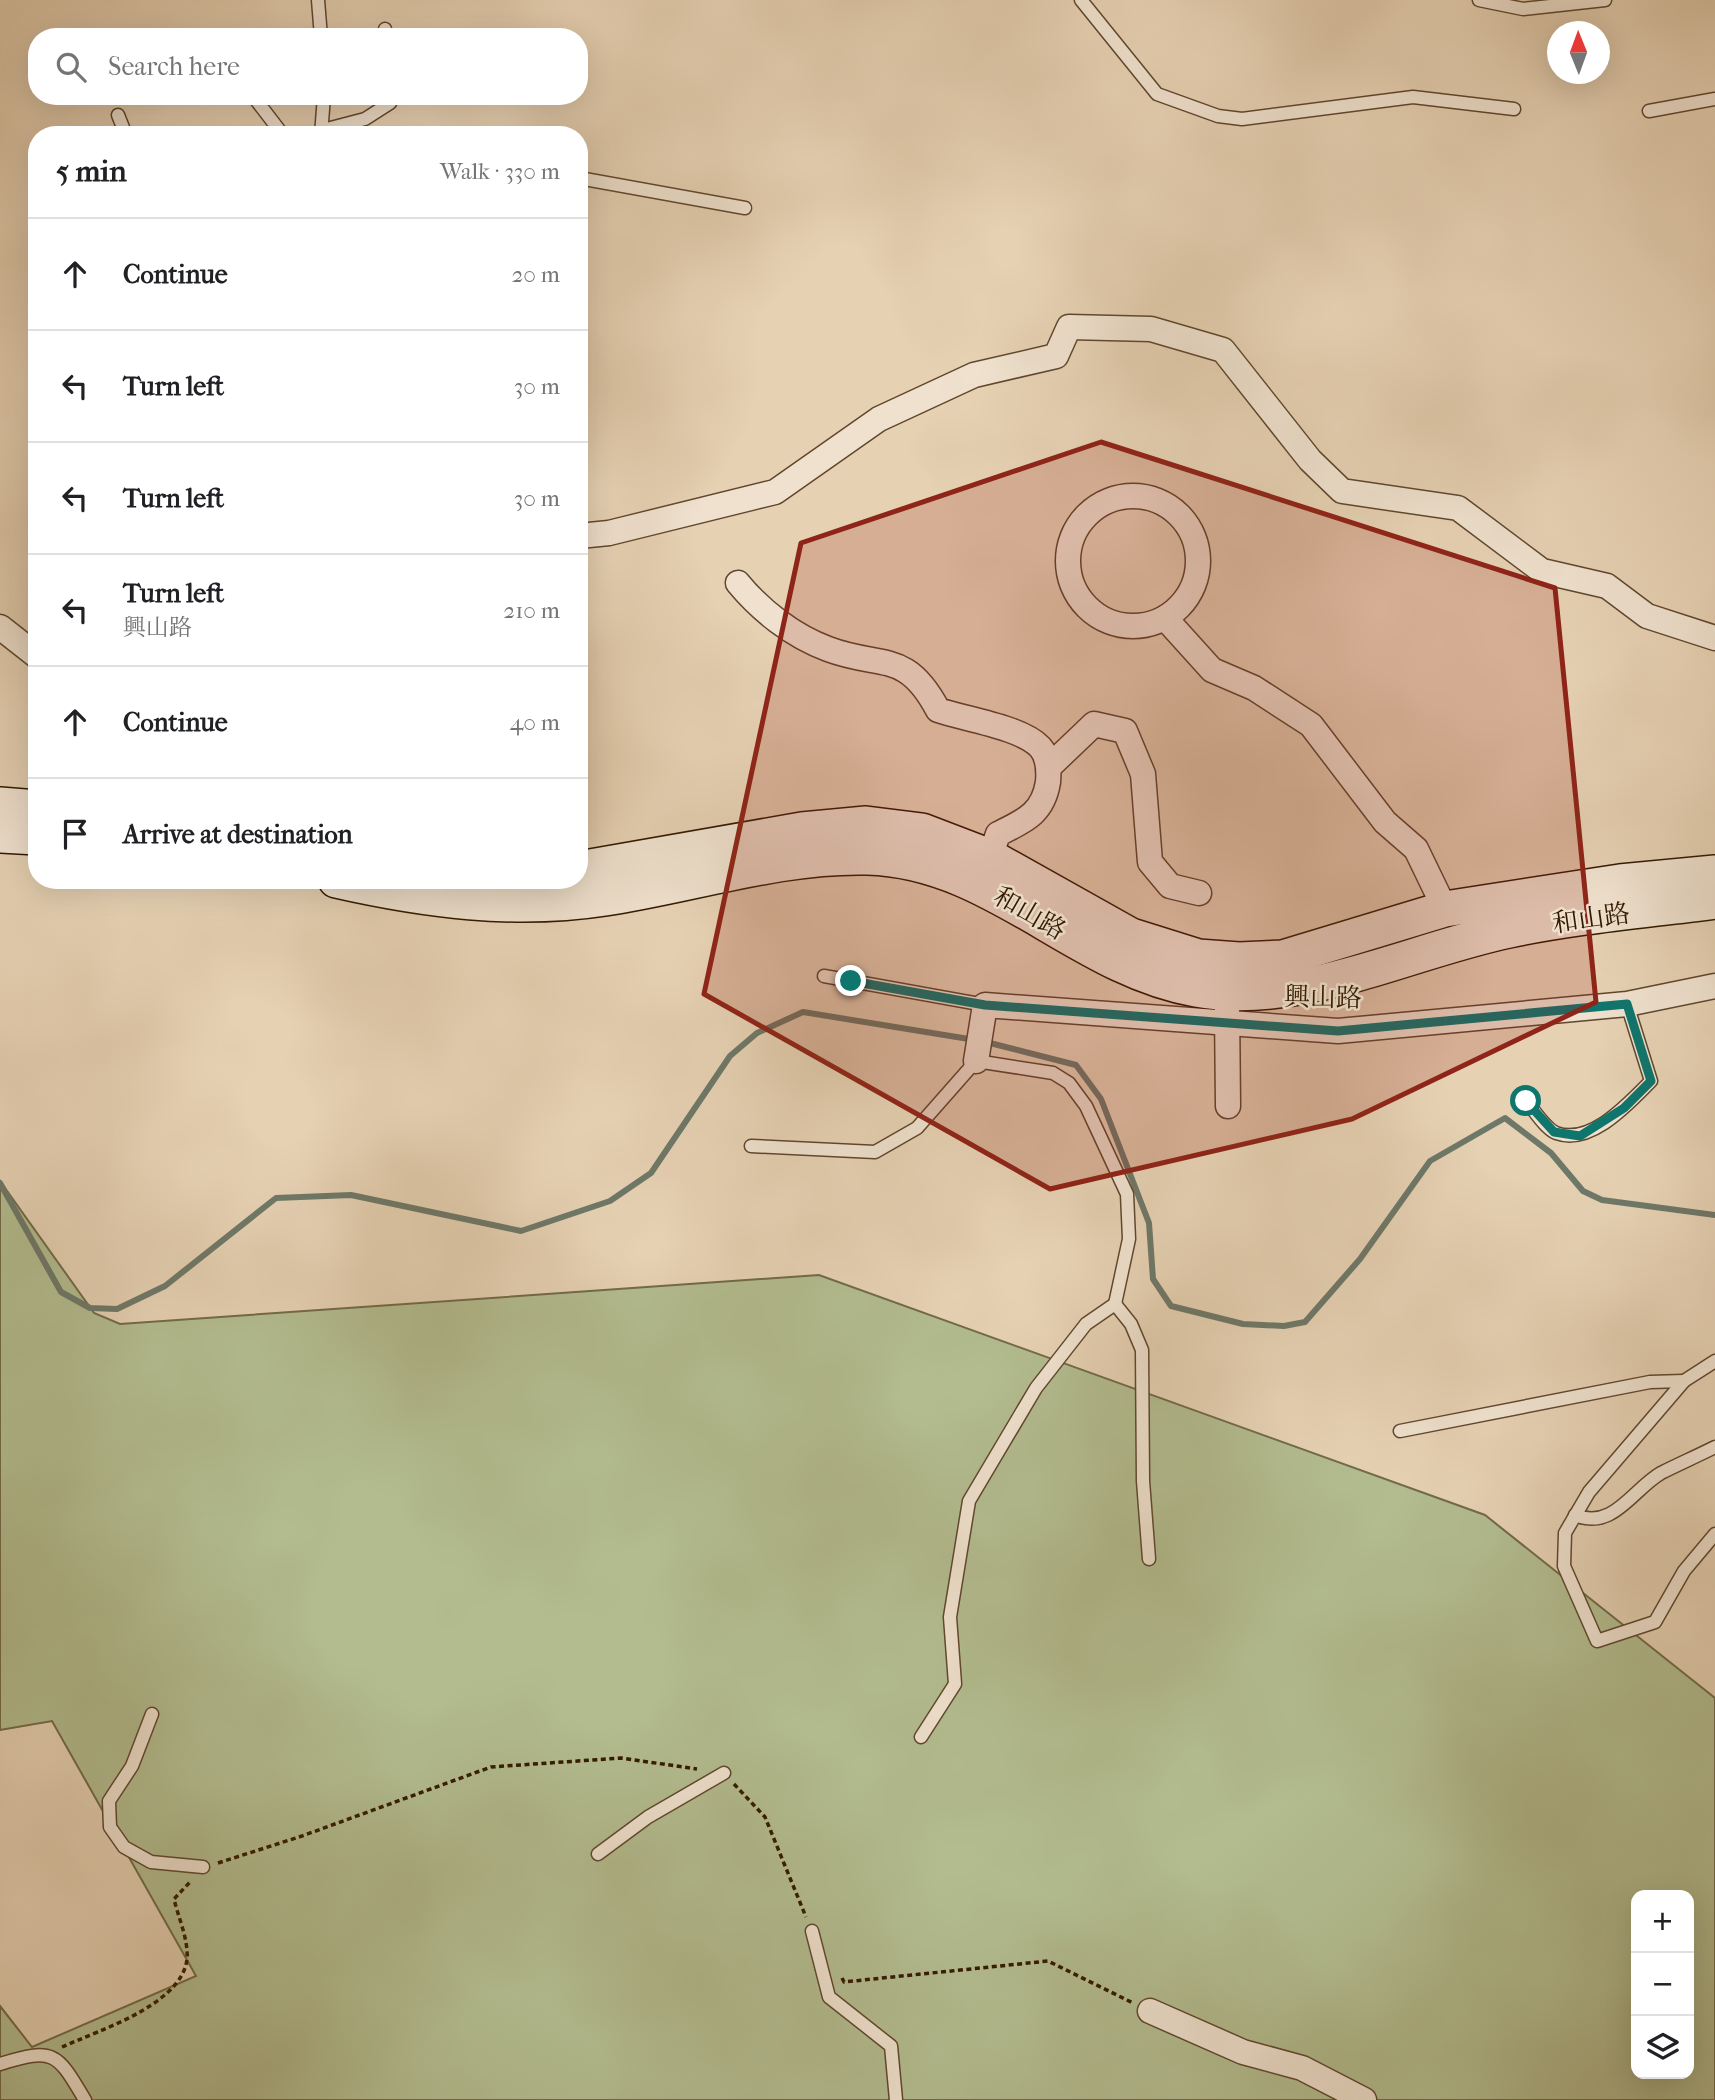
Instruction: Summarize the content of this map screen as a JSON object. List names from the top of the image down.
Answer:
{
  "streets": {
    "main road": ["和山路"],
    "street": ["興山路"]
  },
  "crossings": [
    ["和山路", "興山路"]
  ],
  "north": "top",
  "page": {
    "search": "Search here",
    "heading": ["5 min", "Walk · 330 m"],
    "list": [
      ["Continue", "20 m"],
      ["Turn left", "30 m"],
      ["Turn left", "30 m"],
      ["Turn left", "興山路", "210 m"],
      ["Continue", "40 m"],
      "Arrive at destination"
    ],
    "map_buttons": ["+", "−"]
  }
}
